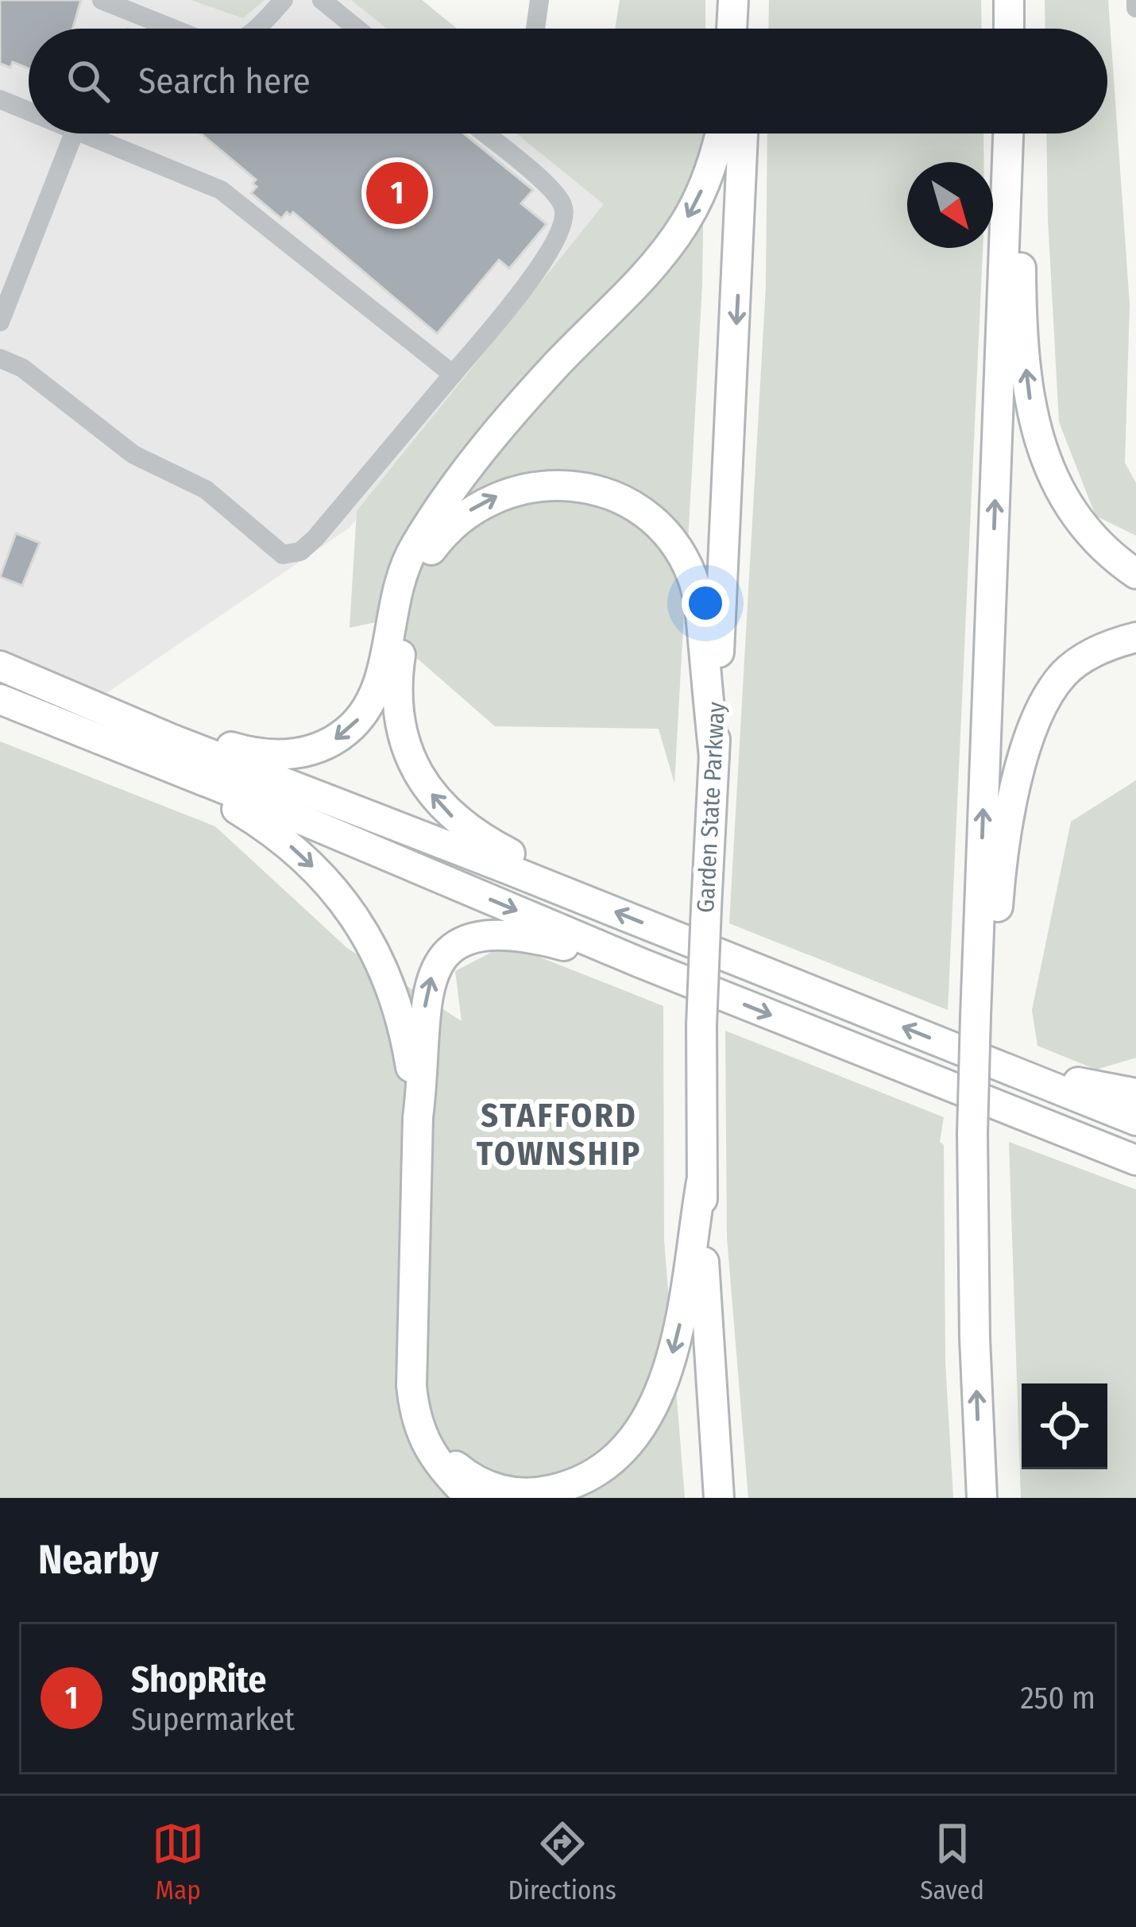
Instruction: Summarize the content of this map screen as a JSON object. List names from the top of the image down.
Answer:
{
  "streets": {
    "highway": ["Garden State Parkway"]
  },
  "one_way": ["Garden State Parkway"],
  "districts": ["STAFFORD TOWNSHIP"],
  "north": "bottom right",
  "page": {
    "search": "Search here",
    "pins": "1",
    "heading": "Nearby",
    "list": [
      {
        "mark": "1",
        "name": "ShopRite",
        "note": "Supermarket",
        "value": "250 m"
      }
    ],
    "nav": ["Map", "Directions", "Saved"]
  }
}
